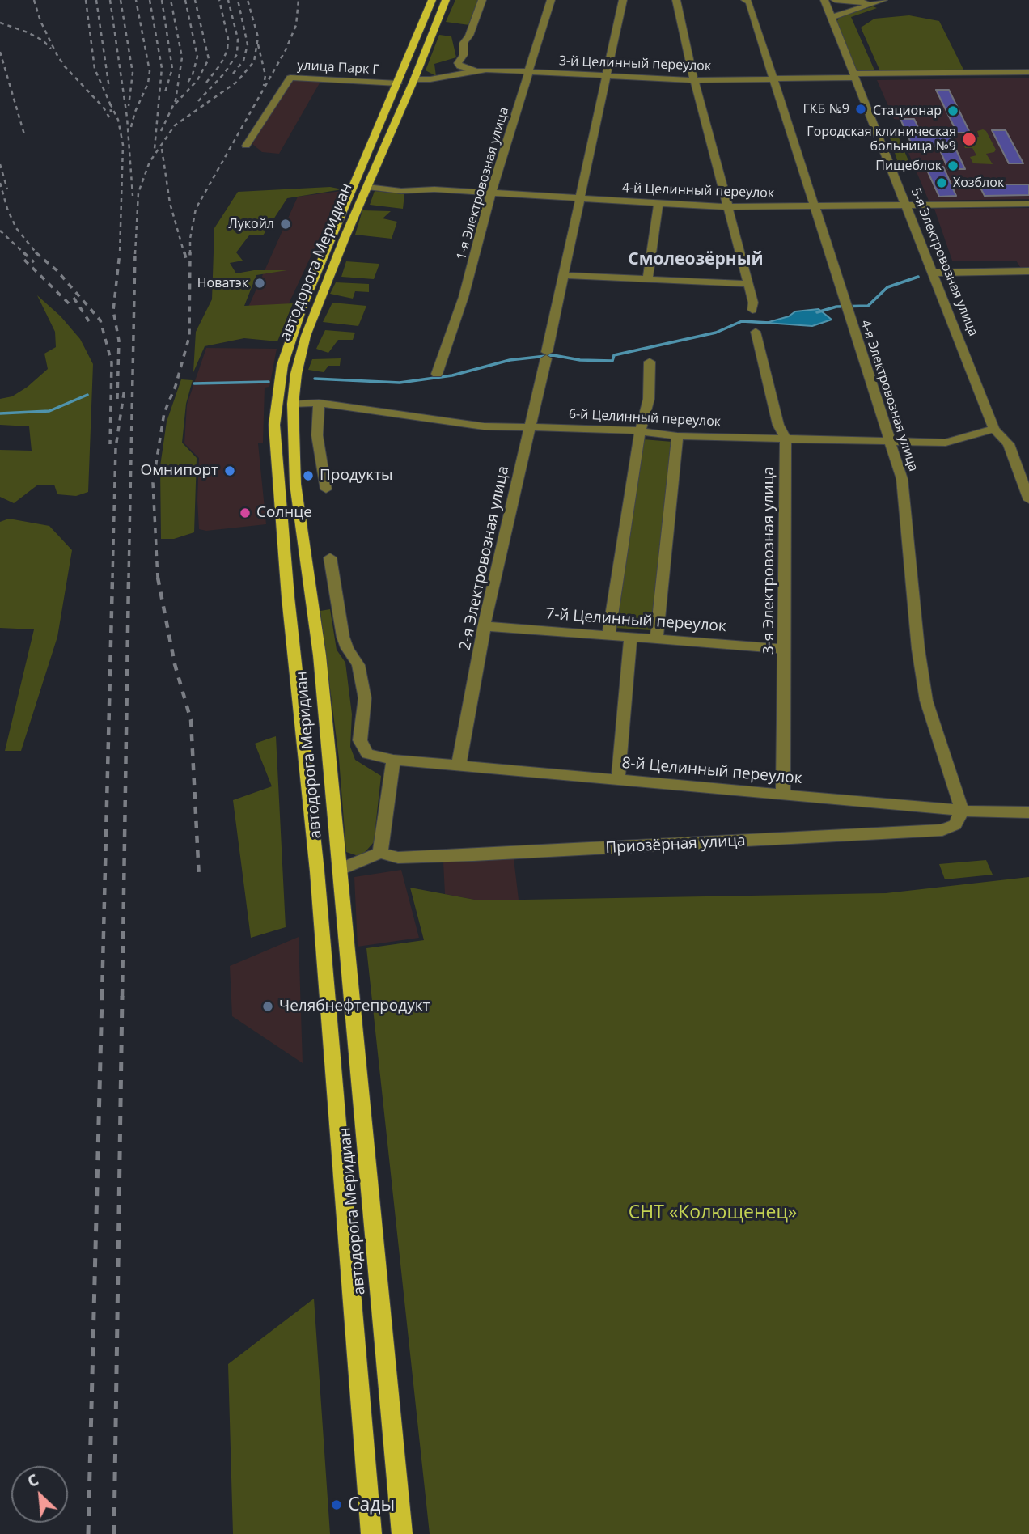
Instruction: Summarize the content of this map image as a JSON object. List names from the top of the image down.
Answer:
{
  "streets": {
    "main road": ["автодорога Меридиан"],
    "street": [
      "3-й Целинный переулок",
      "улица Парк Г",
      "1-я Электровозная улица",
      "4-й Целинный переулок",
      "5-я Электровозная улица",
      "4-я Электровозная улица",
      "6-й Целинный переулок",
      "2-я Электровозная улица",
      "3-я Электровозная улица",
      "7-й Целинный переулок",
      "8-й Целинный переулок",
      "Приозёрная улица"
    ]
  },
  "crossings": [
    ["3-й Целинный переулок", "1-я Электровозная улица"],
    ["3-й Целинный переулок", "автодорога Меридиан"],
    ["3-й Целинный переулок", "5-я Электровозная улица"],
    ["3-й Целинный переулок", "4-я Электровозная улица"],
    ["3-й Целинный переулок", "2-я Электровозная улица"],
    ["улица Парк Г", "автодорога Меридиан"],
    ["1-я Электровозная улица", "4-й Целинный переулок"],
    ["4-й Целинный переулок", "автодорога Меридиан"],
    ["4-й Целинный переулок", "5-я Электровозная улица"],
    ["4-й Целинный переулок", "4-я Электровозная улица"],
    ["4-й Целинный переулок", "2-я Электровозная улица"],
    ["автодорога Меридиан", "6-й Целинный переулок"],
    ["5-я Электровозная улица", "6-й Целинный переулок"],
    ["4-я Электровозная улица", "6-й Целинный переулок"],
    ["4-я Электровозная улица", "8-й Целинный переулок"],
    ["4-я Электровозная улица", "Приозёрная улица"],
    ["6-й Целинный переулок", "2-я Электровозная улица"],
    ["6-й Целинный переулок", "3-я Электровозная улица"],
    ["2-я Электровозная улица", "7-й Целинный переулок"],
    ["2-я Электровозная улица", "8-й Целинный переулок"],
    ["3-я Электровозная улица", "7-й Целинный переулок"],
    ["3-я Электровозная улица", "8-й Целинный переулок"],
    ["8-й Целинный переулок", "Приозёрная улица"]
  ],
  "districts": ["Смолеозёрный"],
  "parks": ["СНТ «Колющенец»"],
  "places": [
    "ГКБ №9",
    "Стационар",
    "Городская клиническая больница №9",
    "Пищеблок",
    "Хозблок",
    "Лукойл",
    "Новатэк",
    "Омнипорт",
    "Продукты",
    "Солнце",
    "Челябнефтепродукт",
    "Сады"
  ],
  "north": "top left"
}
